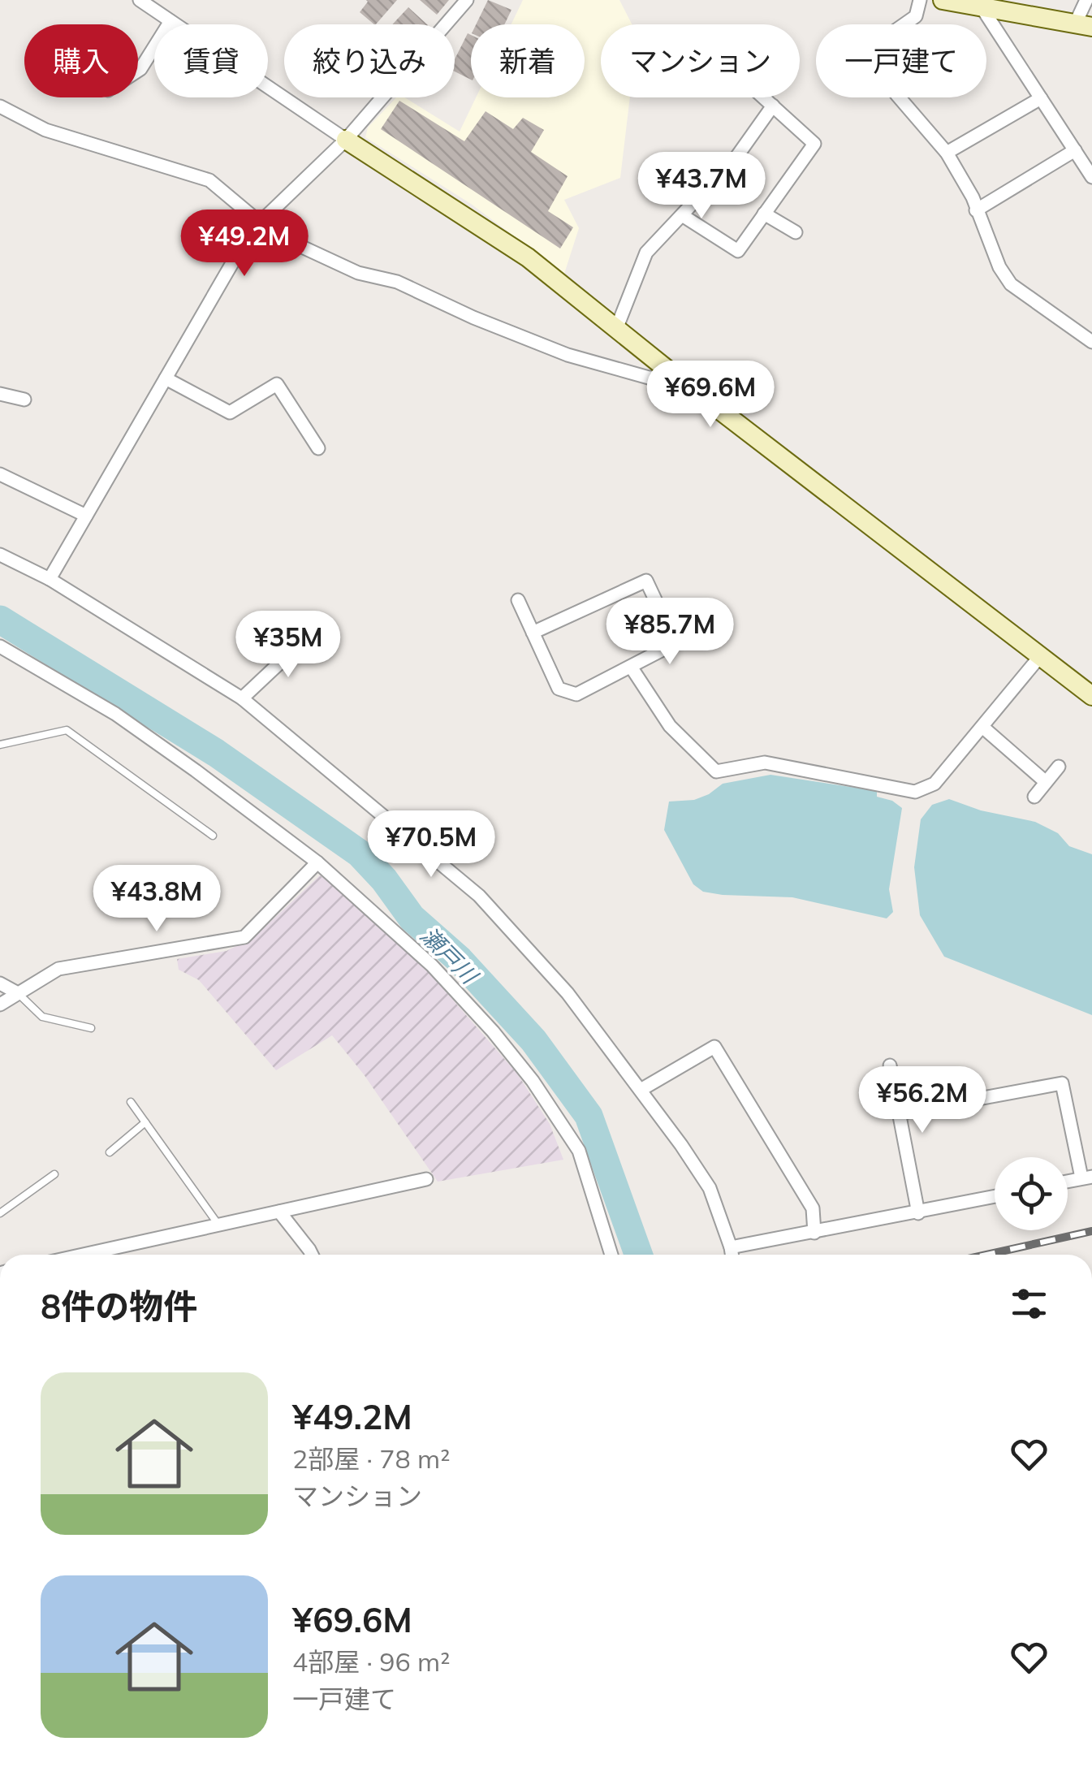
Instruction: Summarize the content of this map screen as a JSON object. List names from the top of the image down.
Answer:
{
  "water": ["瀬戸川"],
  "page": {
    "chip": [
      "購入",
      "賃貸",
      "絞り込み",
      "新着",
      "マンション",
      "一戸建て"
    ],
    "price": [
      "¥43.7M",
      "¥49.2M",
      "¥69.6M",
      "¥85.7M",
      "¥35M",
      "¥70.5M",
      "¥43.8M",
      "¥56.2M"
    ],
    "heading": "8件の物件",
    "list": [
      {
        "name": "¥49.2M",
        "note": "2部屋 · 78 m² · マンション"
      },
      {
        "name": "¥69.6M",
        "note": "4部屋 · 96 m² · 一戸建て"
      }
    ]
  }
}
